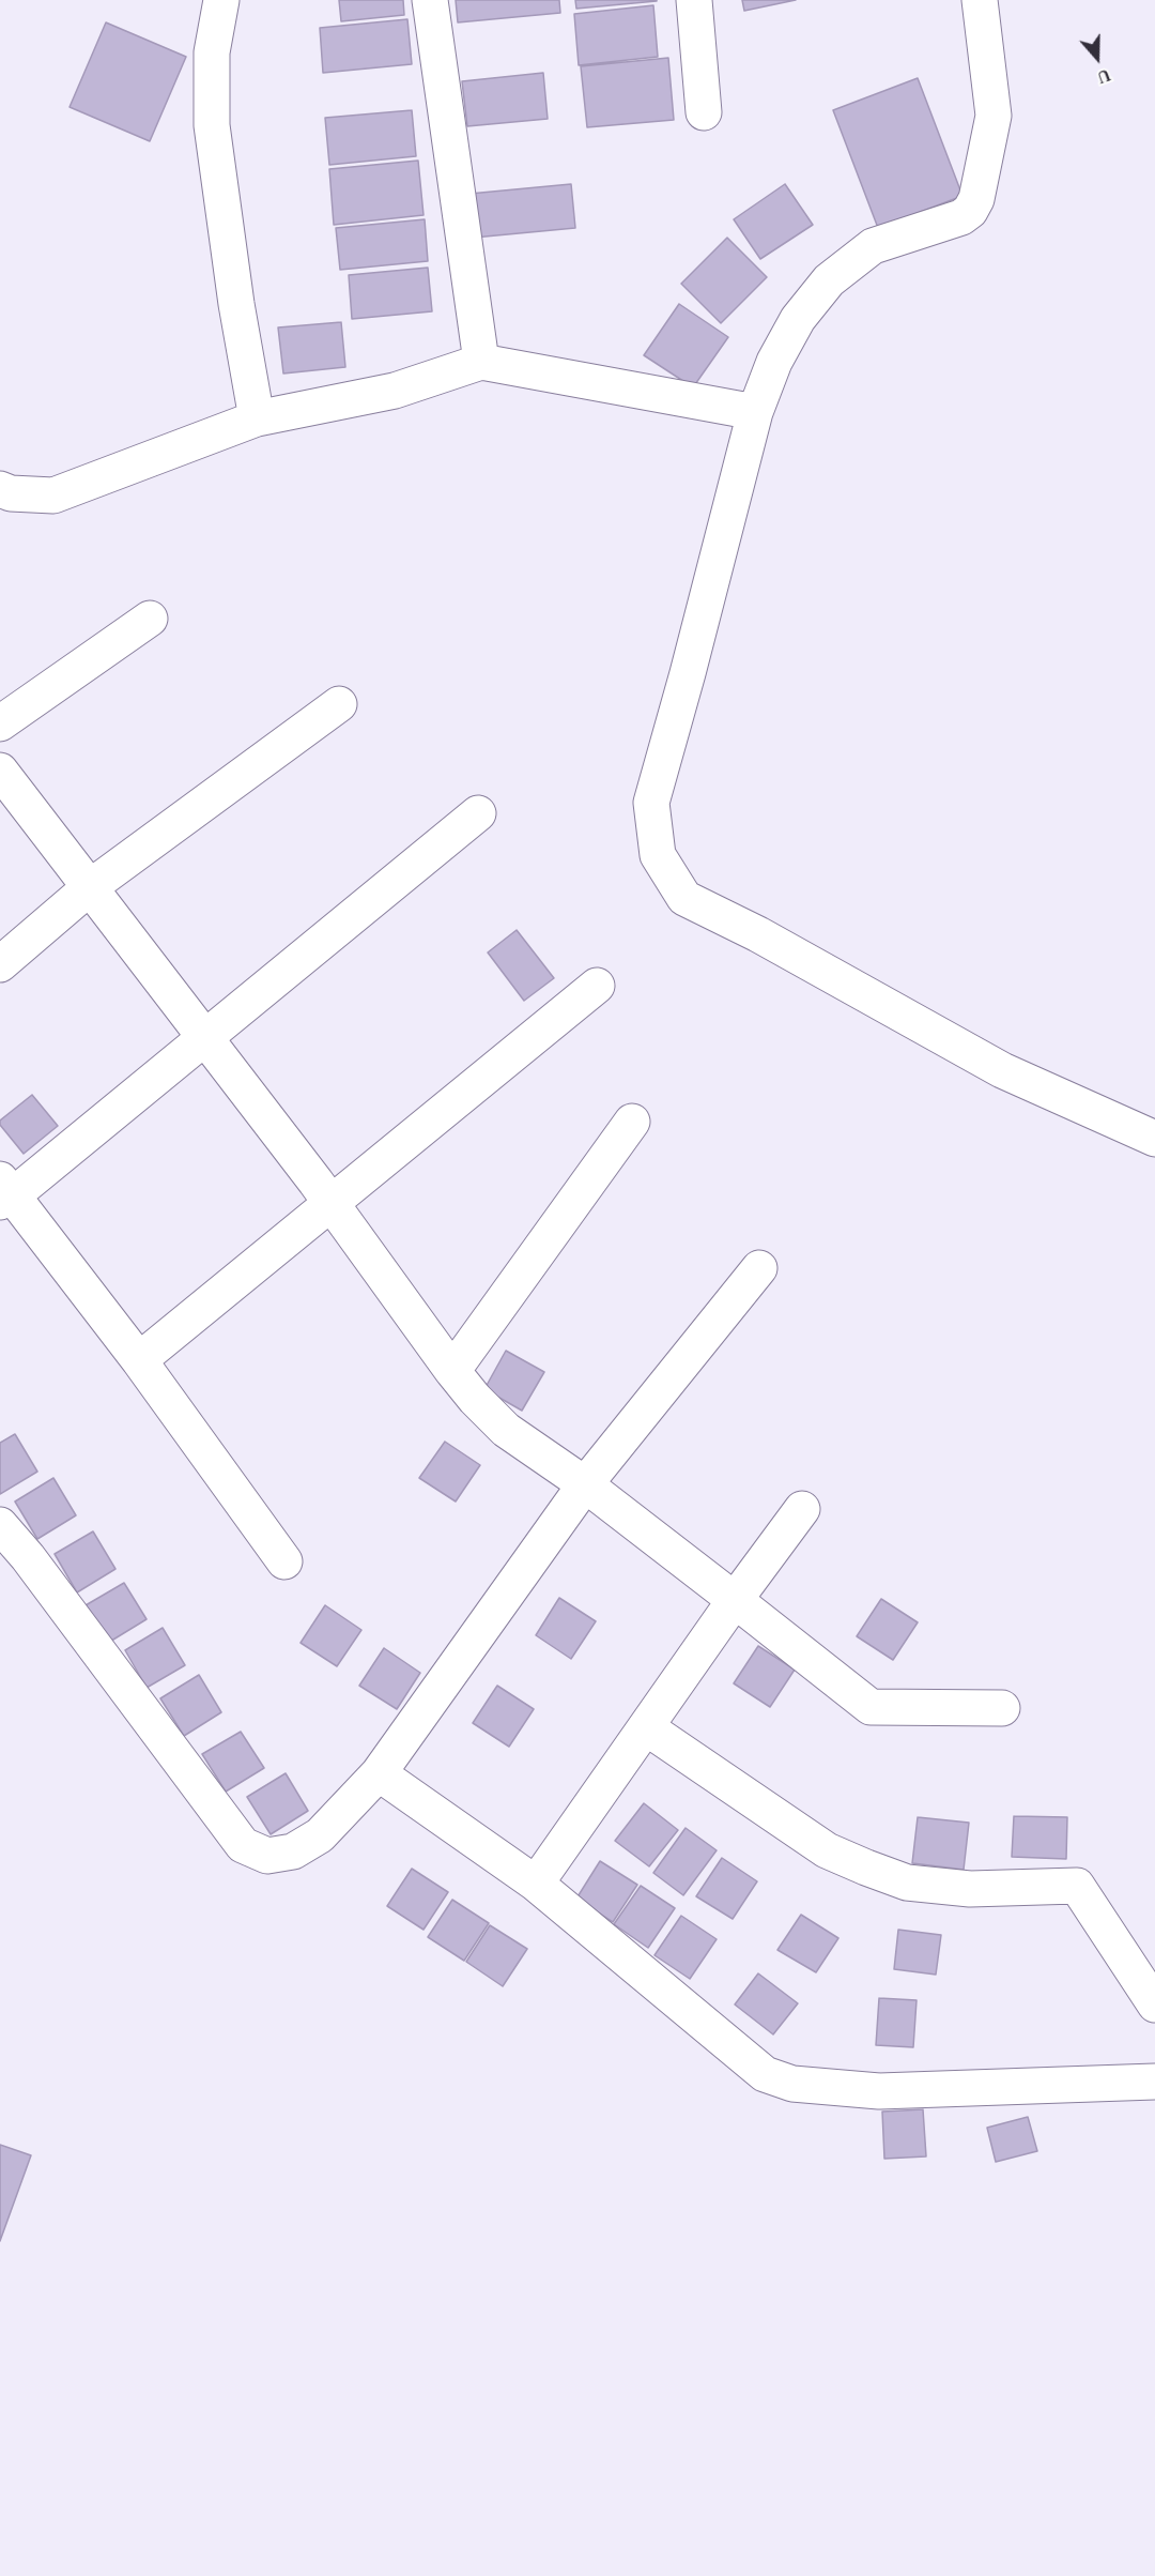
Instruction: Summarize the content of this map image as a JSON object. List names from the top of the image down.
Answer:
{
  "north": "bottom"
}
